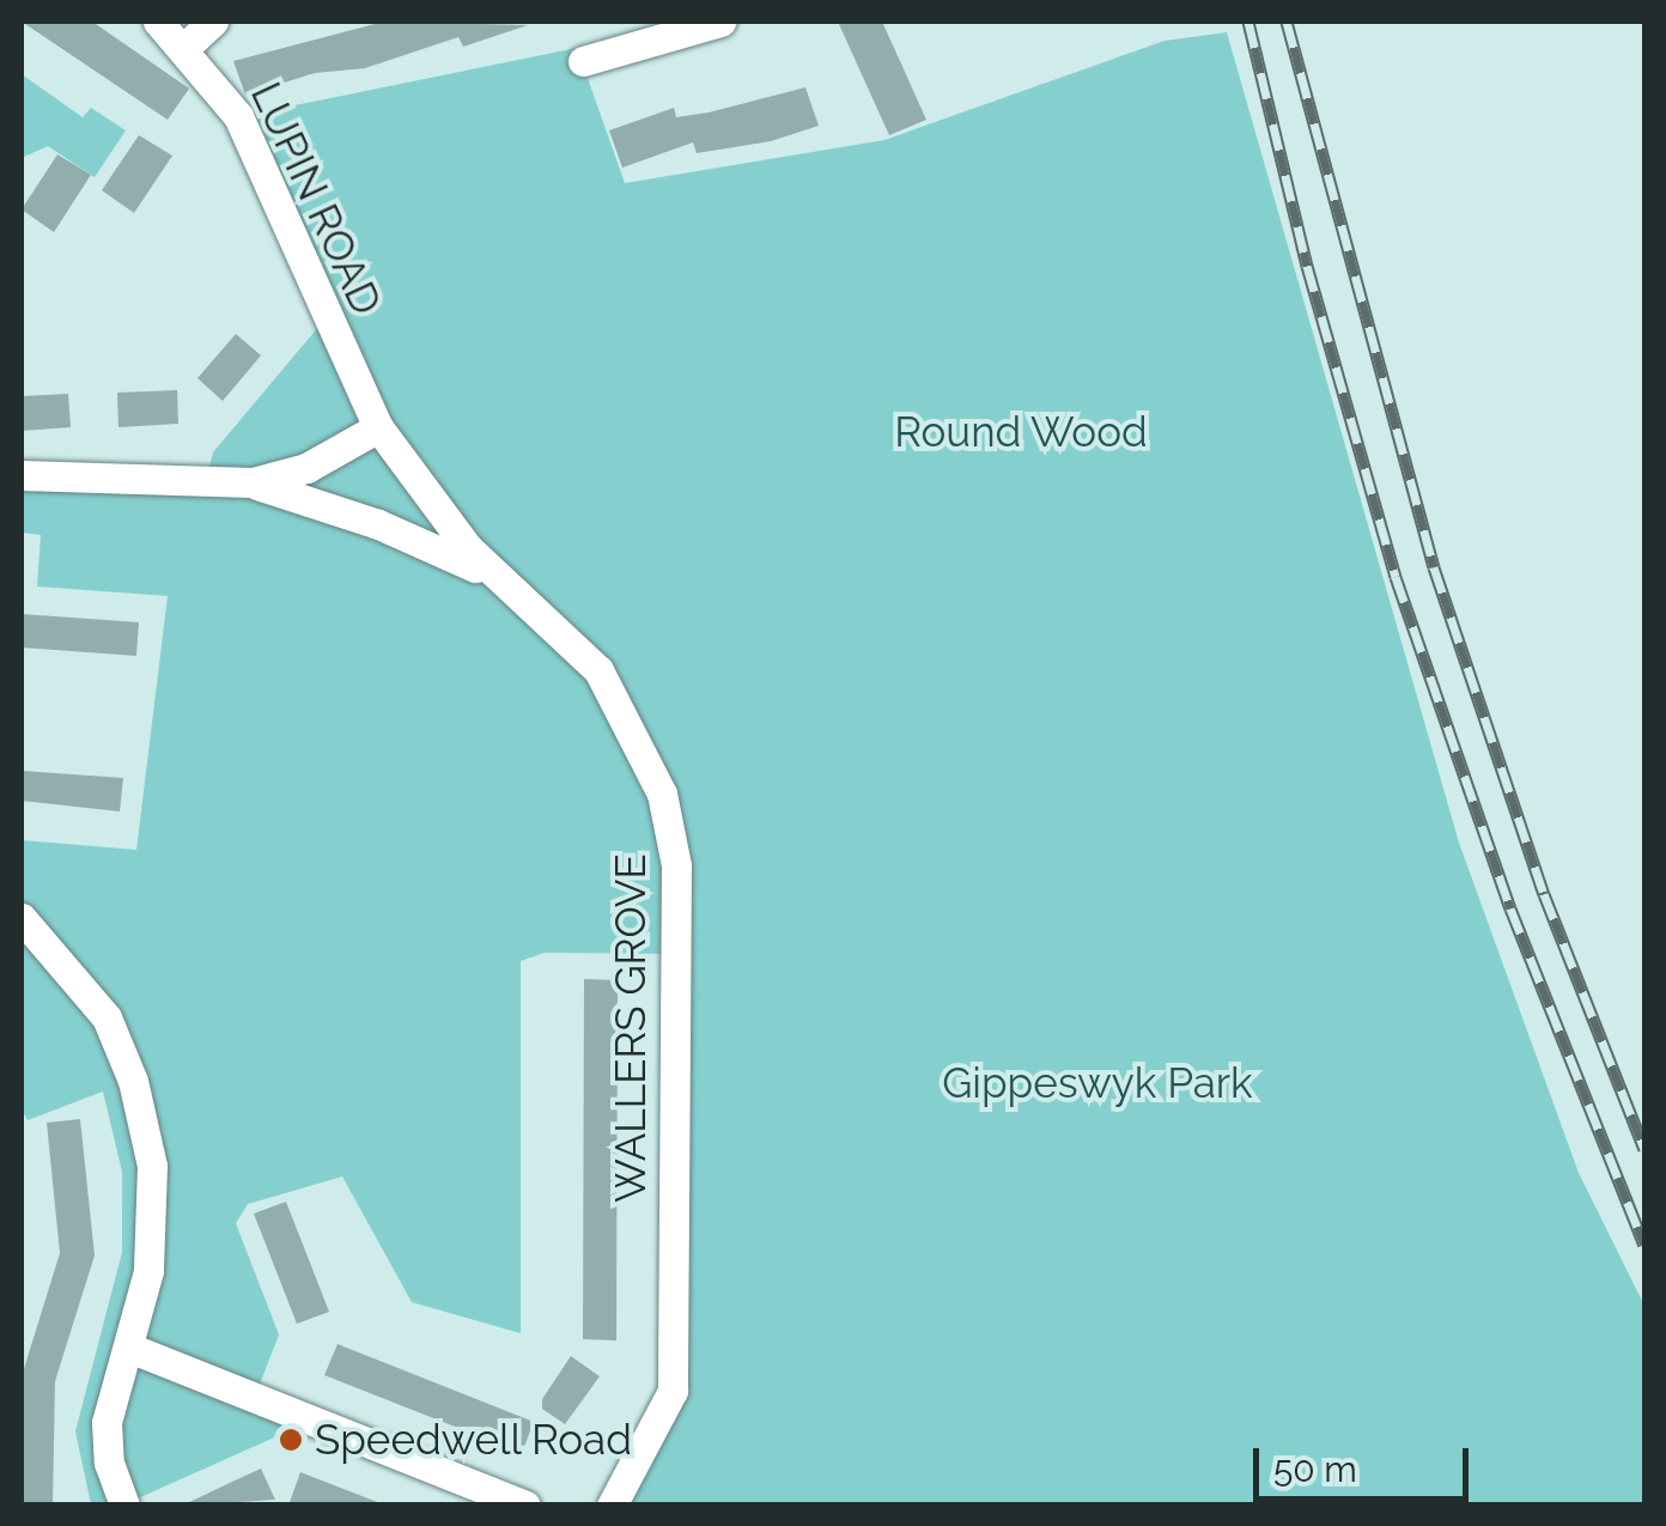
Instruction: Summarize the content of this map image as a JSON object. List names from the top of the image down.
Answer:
{
  "streets": {
    "street": ["LUPIN ROAD", "WALLERS GROVE"]
  },
  "crossings": [
    ["LUPIN ROAD", "WALLERS GROVE"]
  ],
  "parks": ["Round Wood", "Gippeswyk Park"],
  "places": ["Speedwell Road"],
  "scale_bar": "50 m"
}
